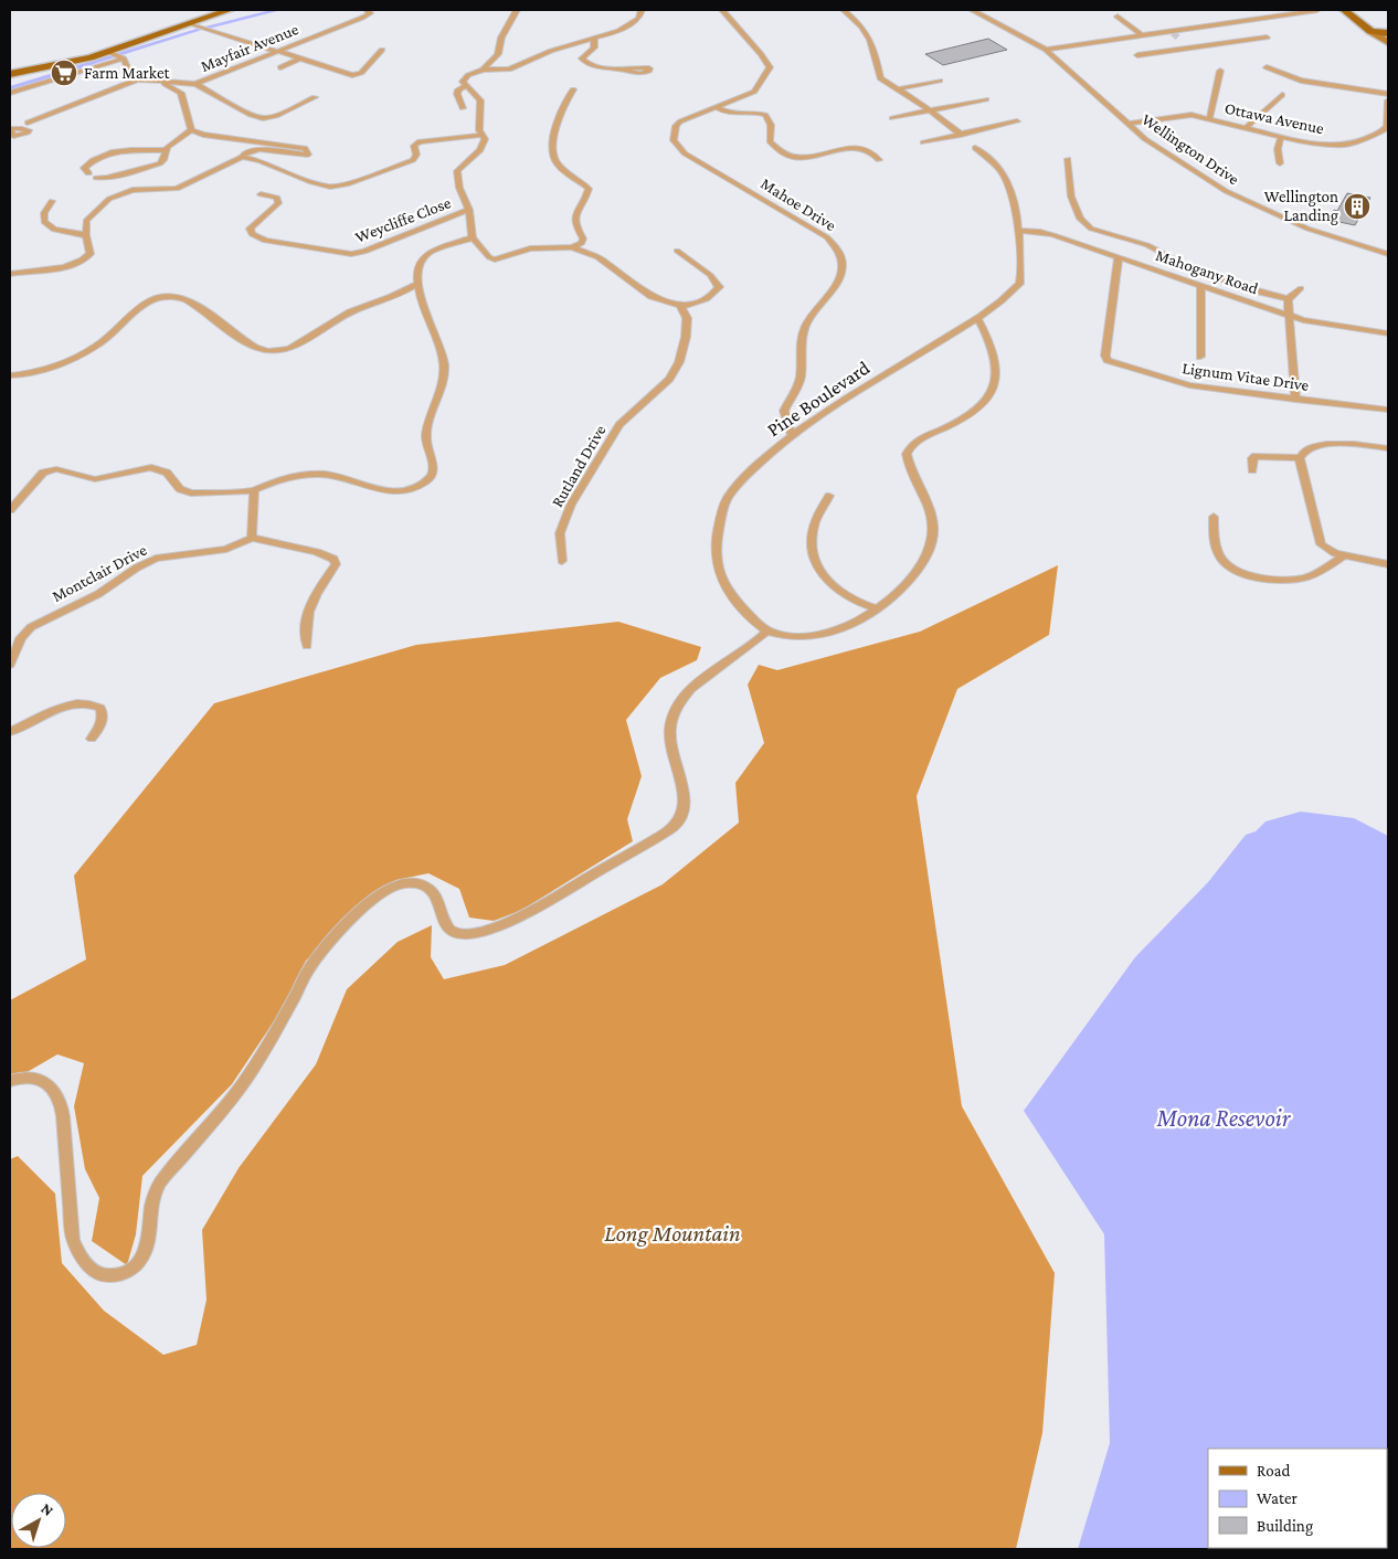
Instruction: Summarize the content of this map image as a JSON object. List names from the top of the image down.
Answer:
{
  "streets": {
    "street": [
      "Mayfair Avenue",
      "Ottawa Avenue",
      "Wellington Drive",
      "Mahoe Drive",
      "Weycliffe Close",
      "Mahogany Road",
      "Lignum Vitae Drive",
      "Pine Boulevard",
      "Rutland Drive",
      "Montclair Drive"
    ]
  },
  "crossings": [
    ["Ottawa Avenue", "Wellington Drive"],
    ["Mahoe Drive", "Pine Boulevard"],
    ["Mahogany Road", "Lignum Vitae Drive"],
    ["Mahogany Road", "Pine Boulevard"]
  ],
  "water": ["Mona Resevoir"],
  "parks": ["Long Mountain"],
  "places": {
    "supermarket": ["Farm Market"],
    "building": ["Wellington Landing"]
  },
  "legend": ["Road", "Water", "Building"],
  "north": "top right"
}
